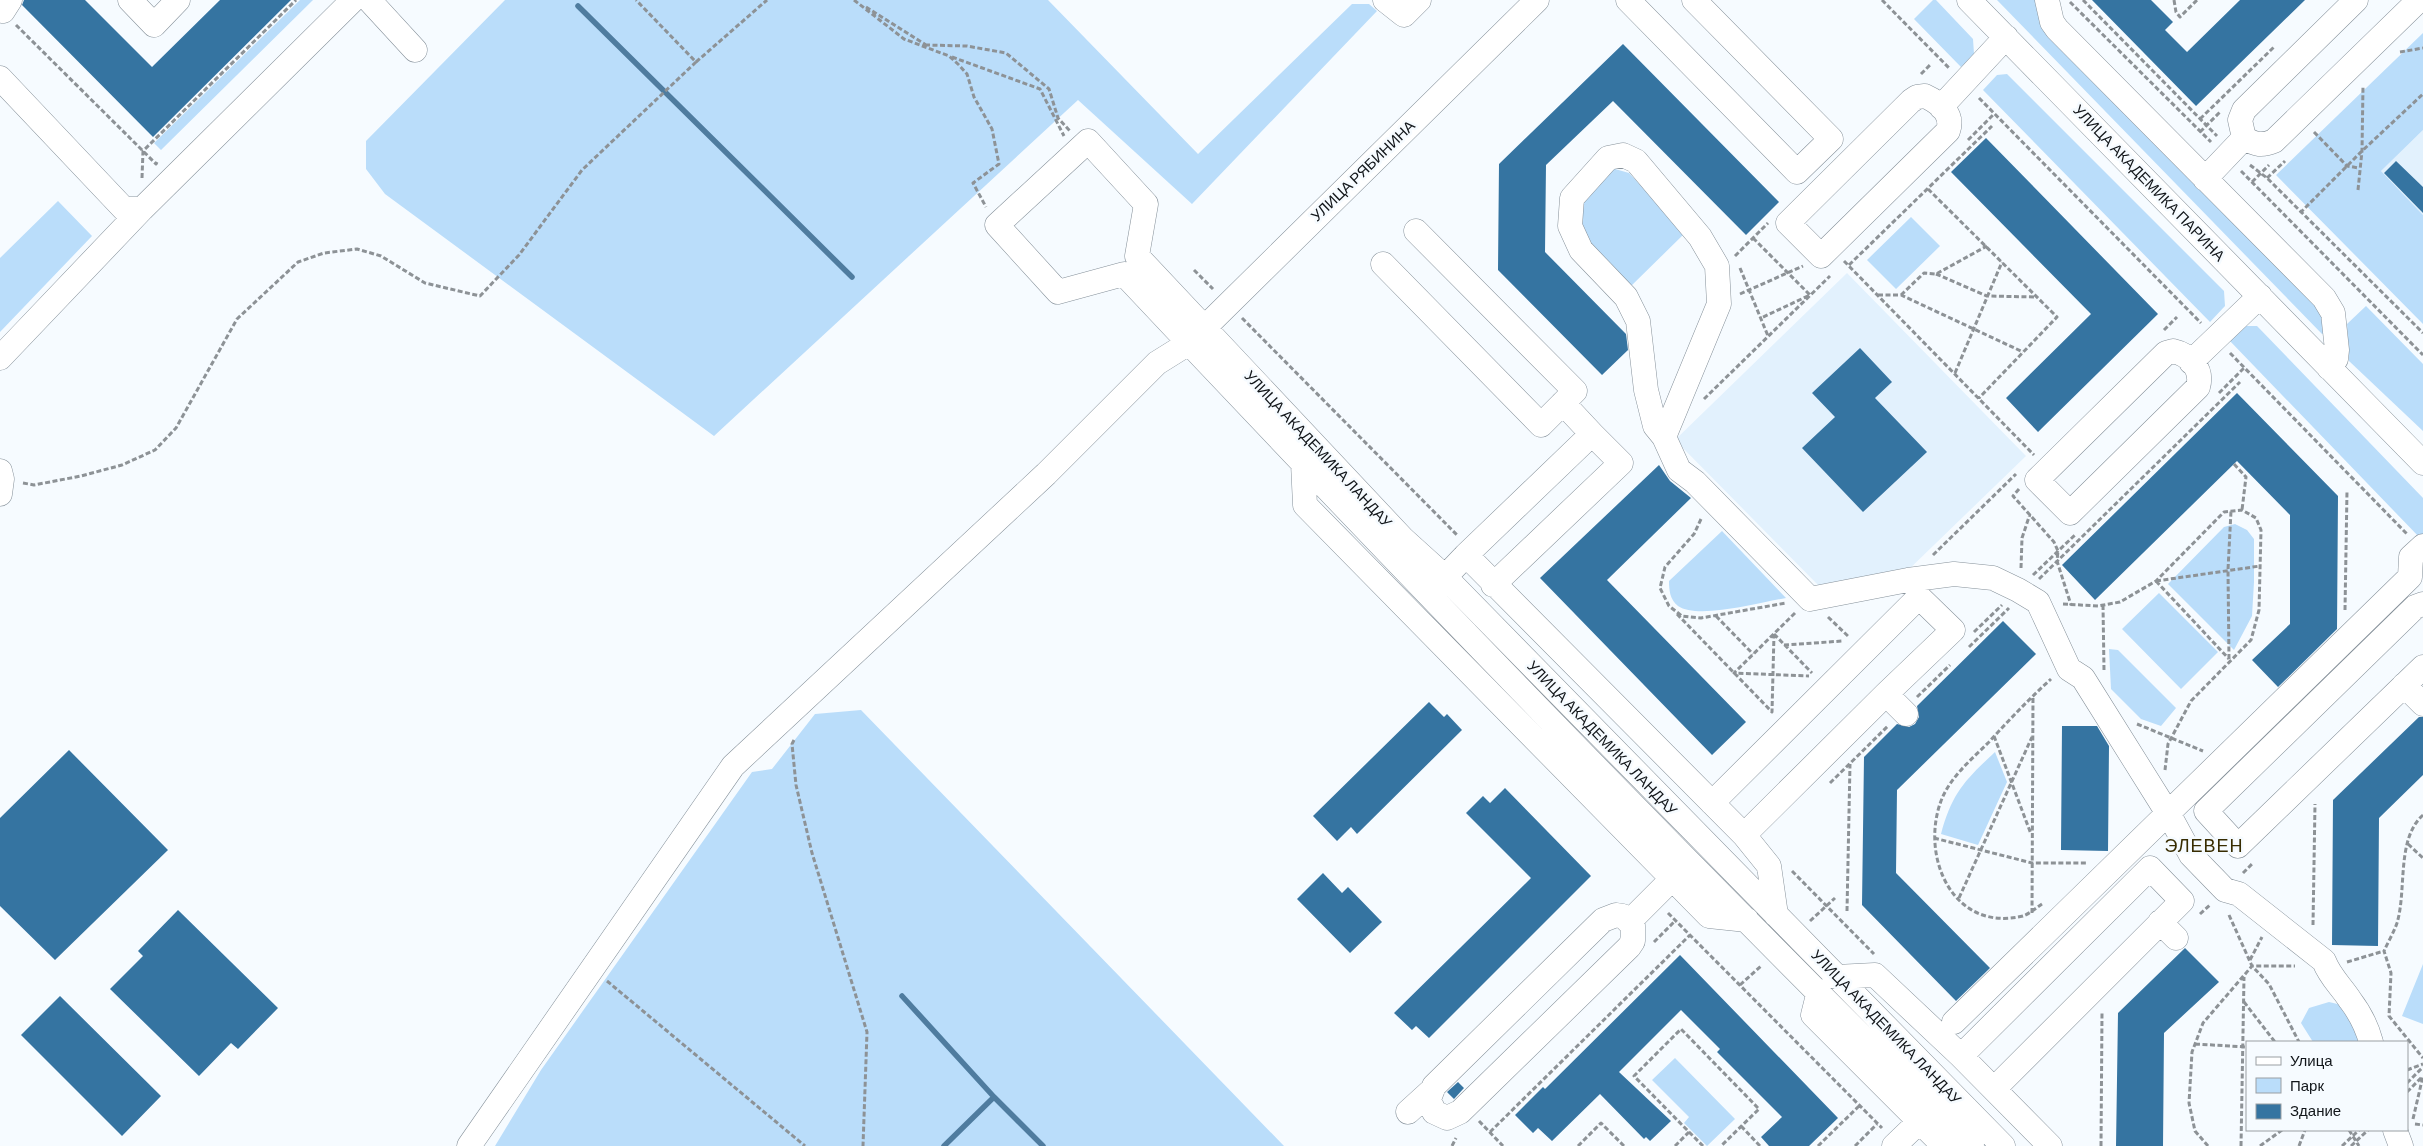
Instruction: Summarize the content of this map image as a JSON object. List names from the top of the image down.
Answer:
{
  "streets": {
    "street": ["УЛИЦА РЯБИНИНА", "УЛИЦА АКАДЕМИКА ПАРИНА", "УЛИЦА АКАДЕМИКА ЛАНДАУ"]
  },
  "crossings": [
    ["УЛИЦА РЯБИНИНА", "УЛИЦА АКАДЕМИКА ЛАНДАУ"]
  ],
  "districts": ["ЭЛЕВЕН"],
  "legend": ["Улица", "Парк", "Здание"]
}
